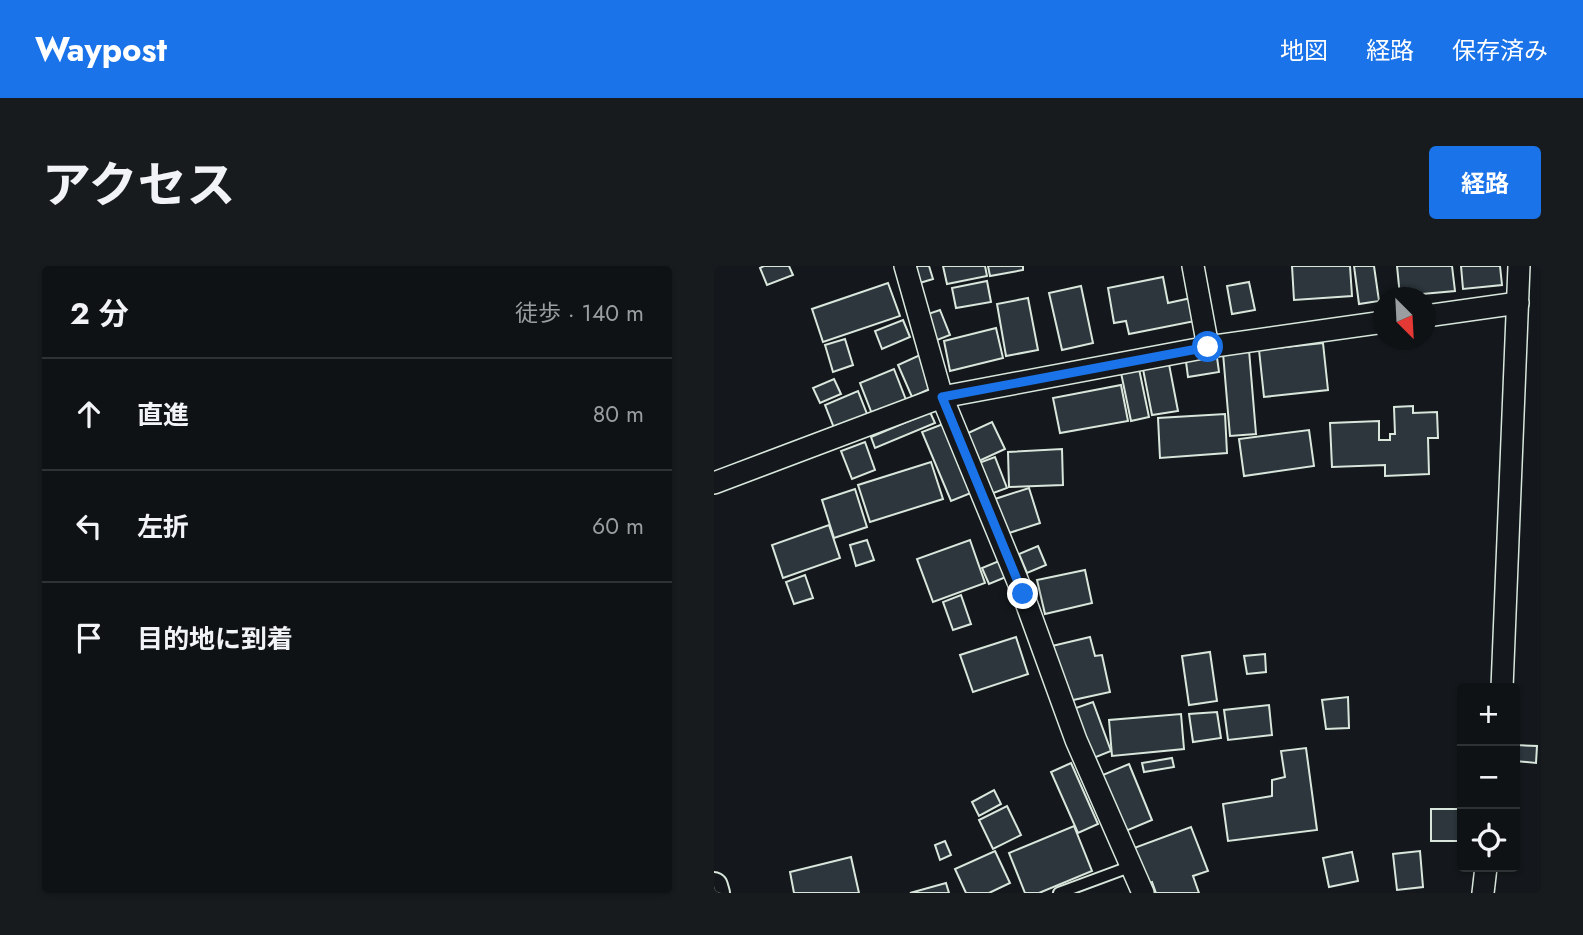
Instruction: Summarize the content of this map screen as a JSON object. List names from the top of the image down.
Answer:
{
  "north": "bottom right",
  "page": {
    "header": "Waypost",
    "nav": ["地図", "経路", "保存済み"],
    "title": "アクセス",
    "buttons": "経路",
    "heading": ["2 分", "徒歩 · 140 m"],
    "list": [
      ["直進", "80 m"],
      ["左折", "60 m"],
      "目的地に到着"
    ],
    "map_buttons": ["+", "−"]
  }
}
